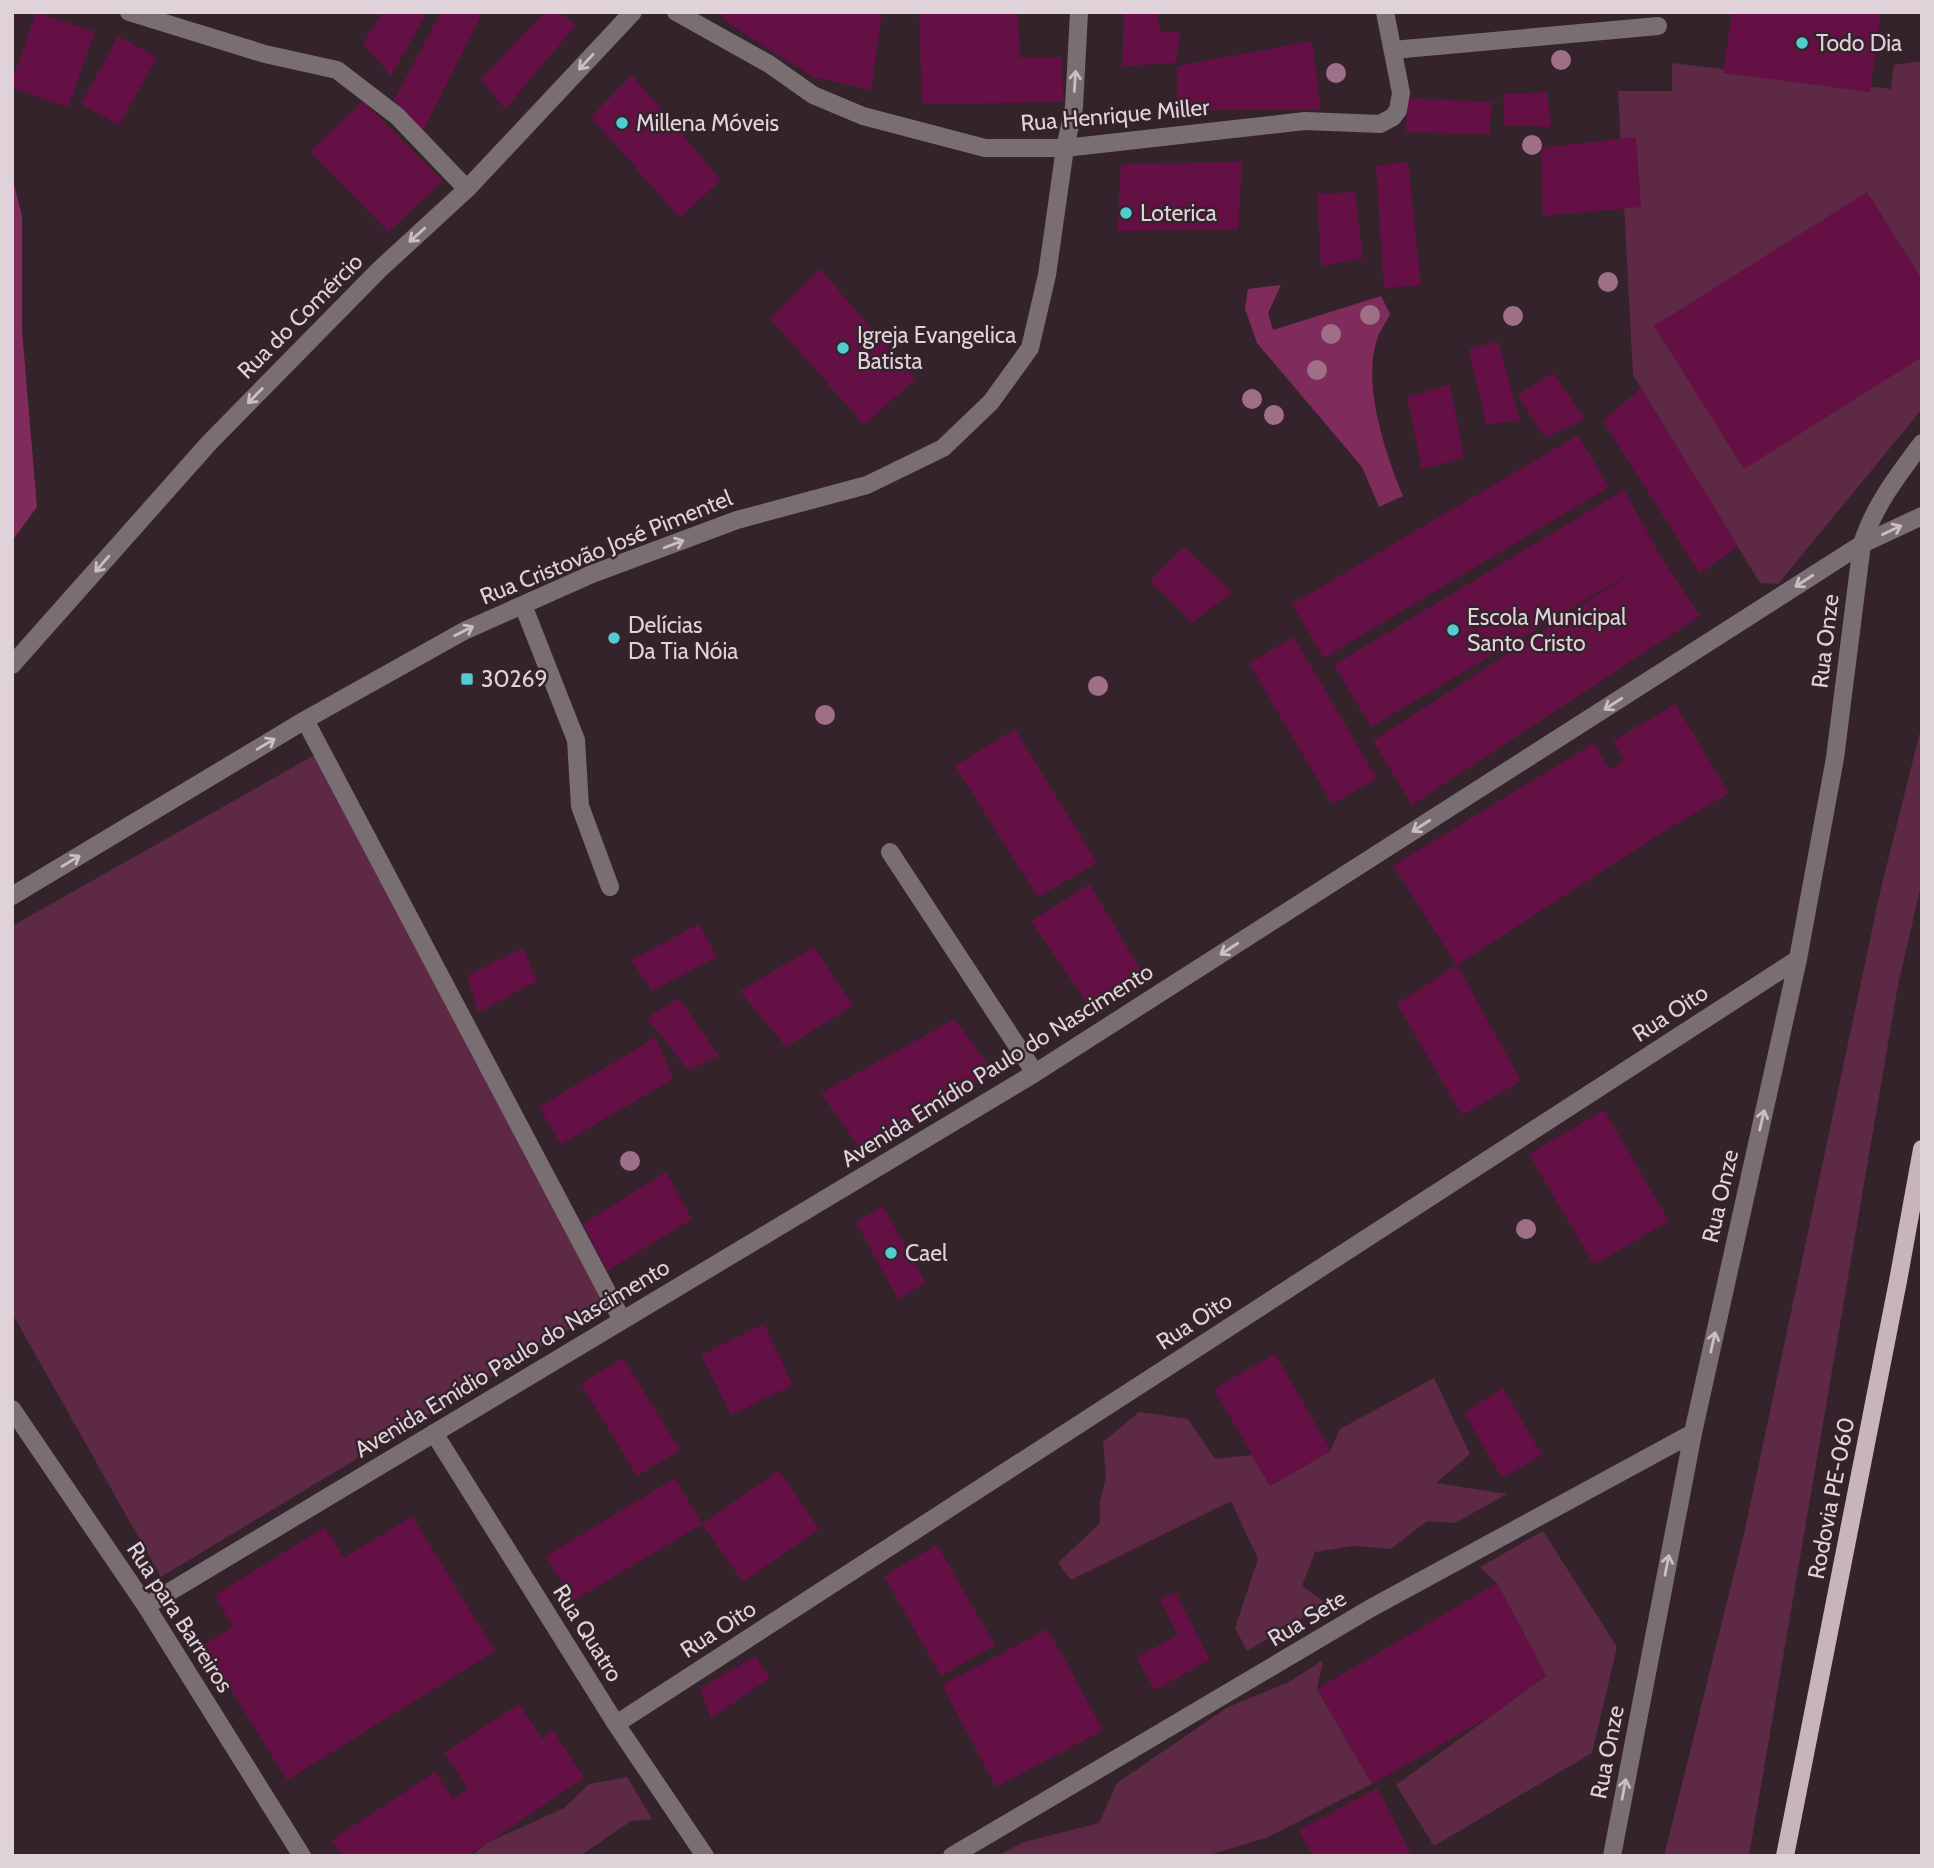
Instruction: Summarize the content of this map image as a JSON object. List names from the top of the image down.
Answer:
{
  "streets": {
    "main road": ["Rodovia PE-060"],
    "street": [
      "Rua Henrique Miller",
      "Rua do Comércio",
      "Rua Cristovão José Pimentel",
      "Rua Onze",
      "Rua Oito",
      "Avenida Emídio Paulo do Nascimento",
      "Rua para Barreiros",
      "Rua Sete",
      "Rua Quatro"
    ]
  },
  "crossings": [
    ["Rua Henrique Miller", "Rua Cristovão José Pimentel"],
    ["Rua Onze", "Rua Oito"],
    ["Rua Onze", "Avenida Emídio Paulo do Nascimento"],
    ["Rua Onze", "Rua Sete"],
    ["Rua Oito", "Rua Quatro"],
    ["Avenida Emídio Paulo do Nascimento", "Rua para Barreiros"],
    ["Avenida Emídio Paulo do Nascimento", "Rua Quatro"]
  ],
  "one_way": [
    "Rua do Comércio",
    "Rua Cristovão José Pimentel",
    "Rua Onze",
    "Avenida Emídio Paulo do Nascimento"
  ],
  "places": {
    "other": [
      "Todo Dia",
      "Millena Móveis",
      "Loterica",
      "Igreja Evangelica Batista",
      "Escola Municipal Santo Cristo",
      "Delícias Da Tia Nóia",
      "Cael"
    ],
    "transit": ["30269"]
  }
}
